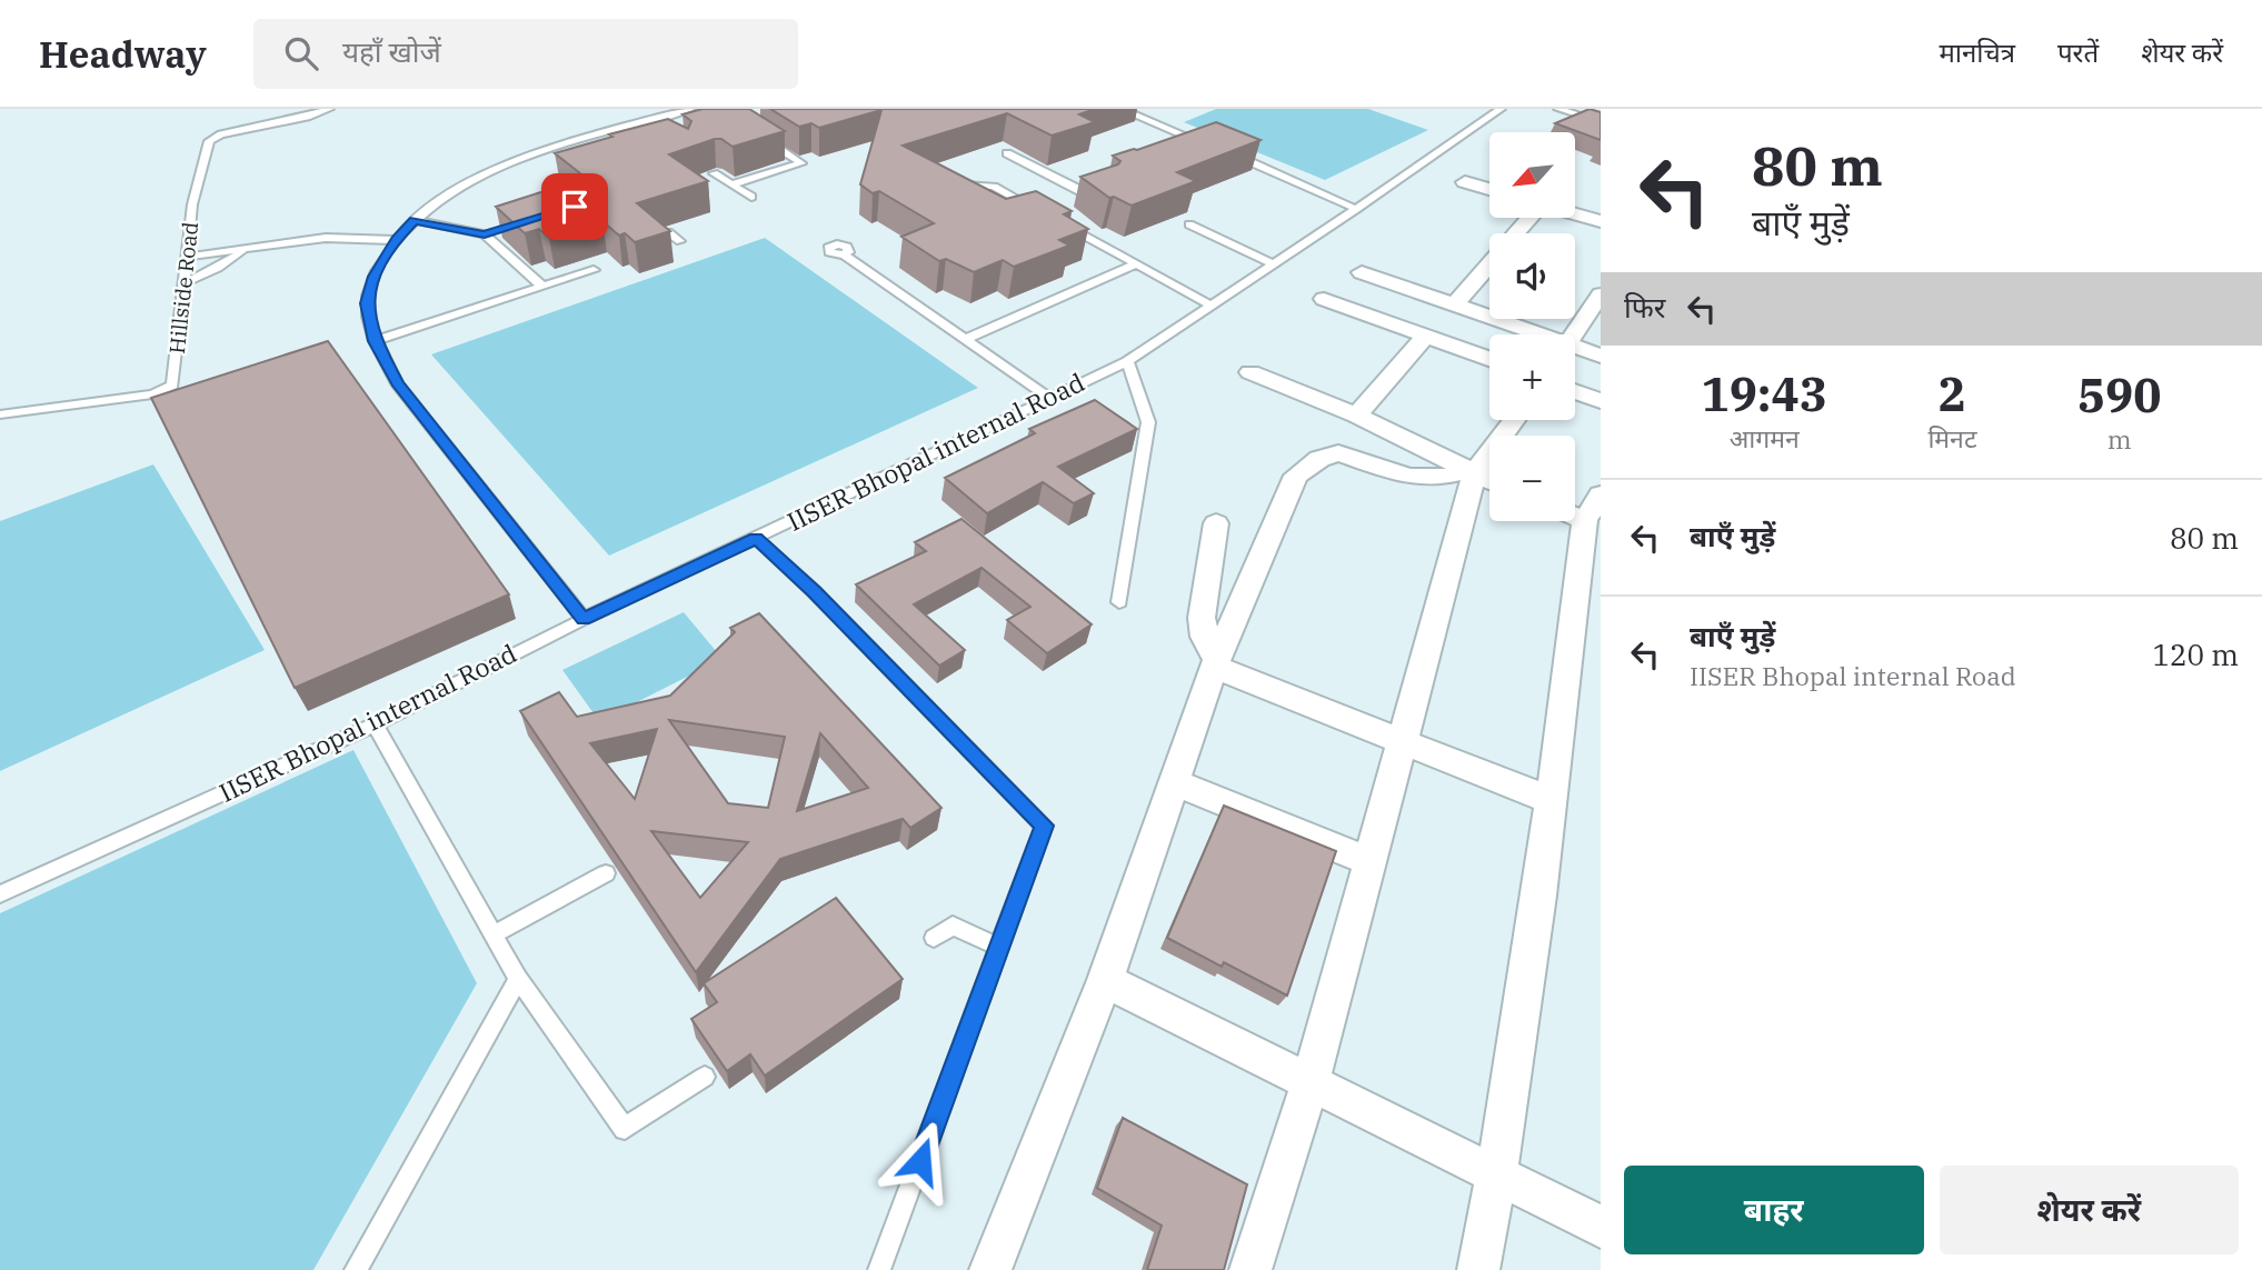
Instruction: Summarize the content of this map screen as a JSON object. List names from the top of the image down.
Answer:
{
  "streets": {
    "lane": ["Hillside Road", "IISER Bhopal internal Road"]
  },
  "north": "bottom left",
  "page": {
    "header": "Headway",
    "search": "यहाँ खोजें",
    "nav": ["मानचित्र", "परतें", "शेयर करें"],
    "turn": ["80 m", "बाएँ मुड़ें"],
    "map_buttons": ["+", "−"],
    "then": "फिर",
    "eta": [
      "19:43",
      "आगमन",
      "2",
      "मिनट",
      "590",
      "m"
    ],
    "list": [
      {
        "name": "बाएँ मुड़ें",
        "value": "80 m"
      },
      {
        "name": "बाएँ मुड़ें",
        "note": "IISER Bhopal internal Road",
        "value": "120 m"
      }
    ],
    "buttons": ["बाहर", "शेयर करें"]
  }
}
